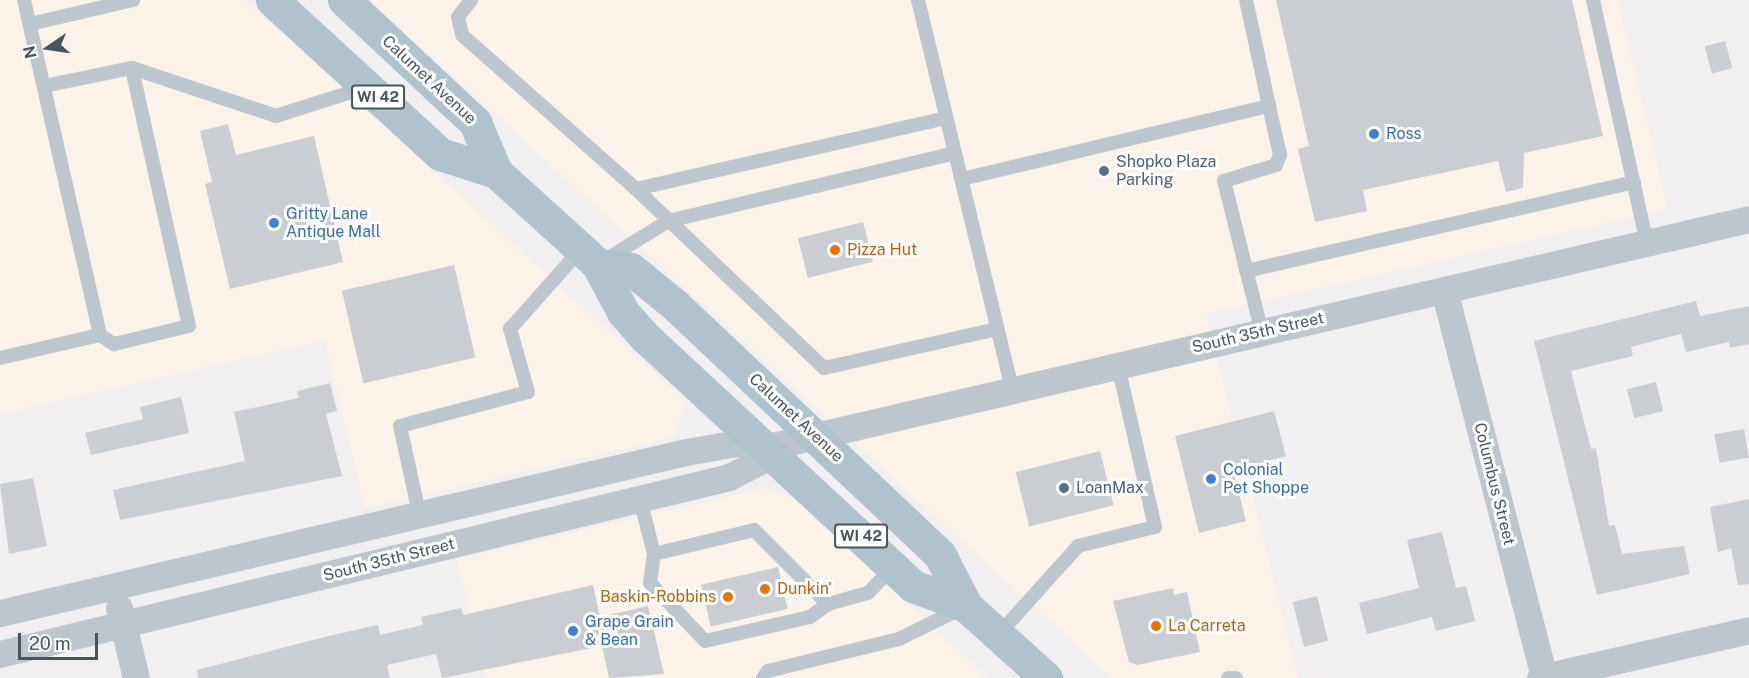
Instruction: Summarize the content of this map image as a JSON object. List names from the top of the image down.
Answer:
{
  "streets": {
    "main road": ["Calumet Avenue", "WI 42"],
    "street": ["South 35th Street", "Columbus Street"]
  },
  "crossings": [
    ["Calumet Avenue", "South 35th Street"],
    ["South 35th Street", "Columbus Street"]
  ],
  "places": [
    "Ross",
    "Shopko Plaza Parking",
    "Gritty Lane Antique Mall",
    "Pizza Hut",
    "Colonial Pet Shoppe",
    "LoanMax",
    "Dunkin'",
    "Baskin-Robbins",
    "La Carreta",
    "Grape Grain & Bean"
  ],
  "scale_bar": "20 m",
  "north": "left"
}
